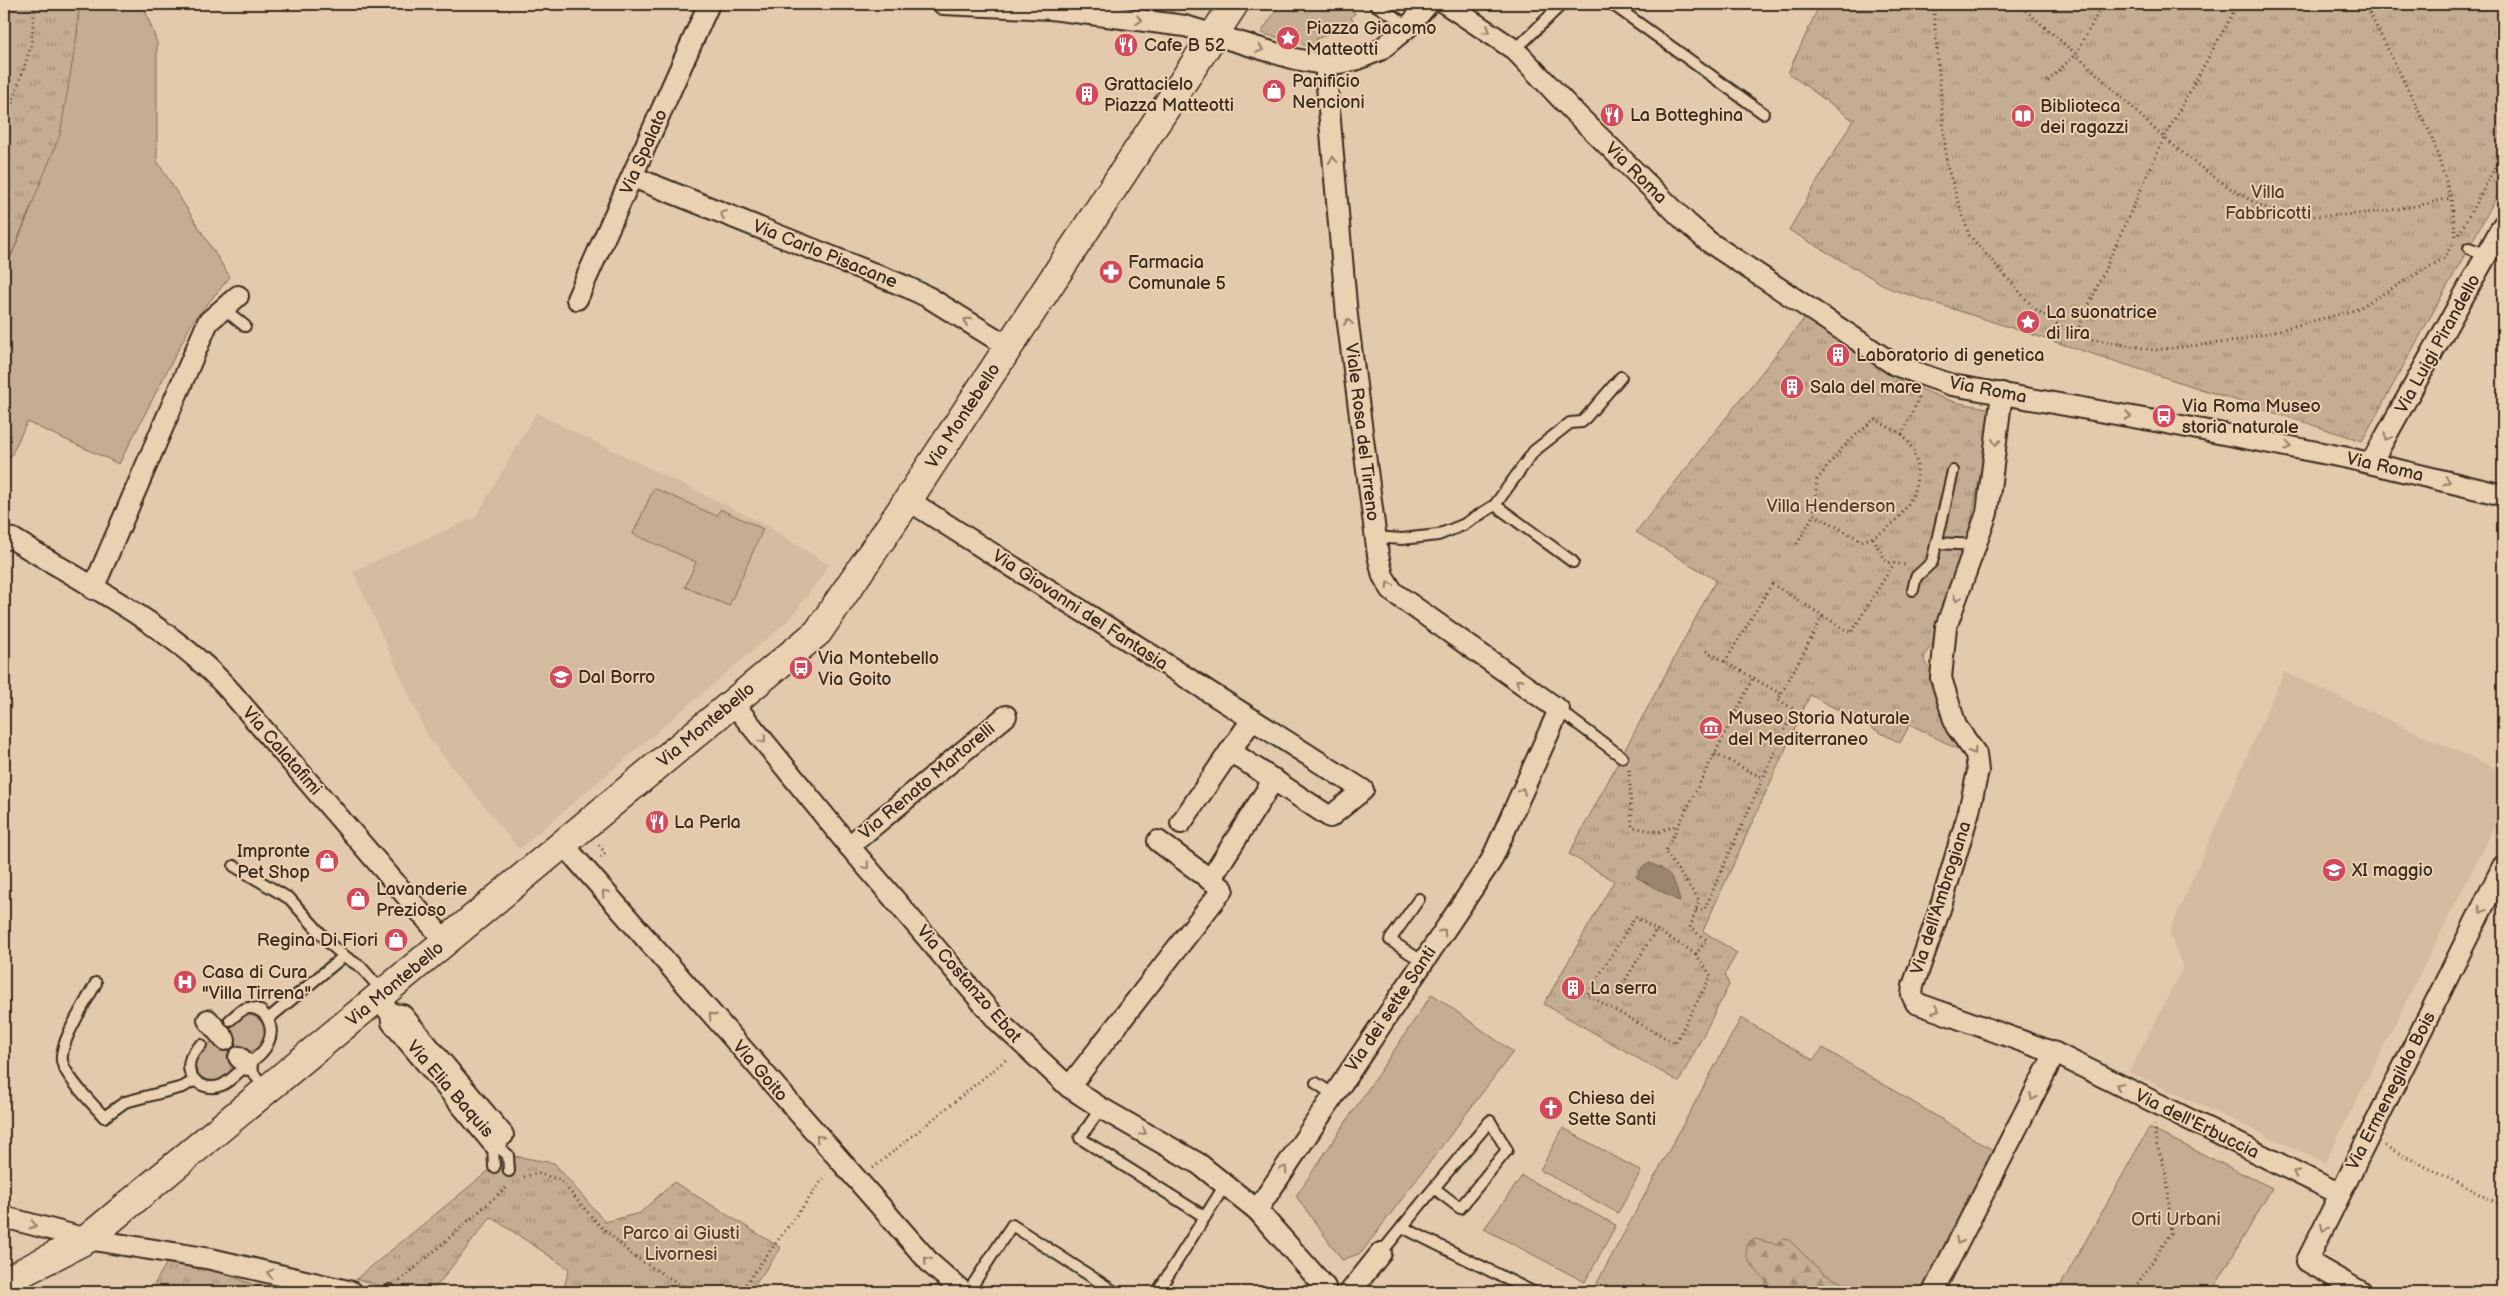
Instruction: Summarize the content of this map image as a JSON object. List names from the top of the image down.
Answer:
{
  "streets": {
    "street": [
      "Via Spalato",
      "Via Roma",
      "Via Carlo Pisacane",
      "Via Luigi Pirandello",
      "Via Montebello",
      "Viale Rosa del Tirreno",
      "Via Giovanni del Fantasia",
      "Via Calatafimi",
      "Via Renato Martorelli",
      "Via dell'Ambrogiana",
      "Via Costanzo Ebat",
      "Via dei sette Santi",
      "Via Goito",
      "Via Elia Baquis",
      "Via Ermenegildo Bois",
      "Via dell'Erbuccia"
    ]
  },
  "crossings": [
    ["Via Spalato", "Via Carlo Pisacane"],
    ["Via Roma", "Via Luigi Pirandello"],
    ["Via Roma", "Via dell'Ambrogiana"],
    ["Via Carlo Pisacane", "Via Montebello"],
    ["Via Montebello", "Via Giovanni del Fantasia"],
    ["Via Montebello", "Via Calatafimi"],
    ["Via Montebello", "Via Costanzo Ebat"],
    ["Via Montebello", "Via Goito"],
    ["Via Montebello", "Via Elia Baquis"],
    ["Viale Rosa del Tirreno", "Via dei sette Santi"],
    ["Via Renato Martorelli", "Via Costanzo Ebat"],
    ["Via dell'Ambrogiana", "Via dell'Erbuccia"],
    ["Via Costanzo Ebat", "Via dei sette Santi"],
    ["Via Ermenegildo Bois", "Via dell'Erbuccia"]
  ],
  "one_way": [
    "Via Roma",
    "Via Carlo Pisacane",
    "Via Luigi Pirandello",
    "Viale Rosa del Tirreno",
    "Via dell'Ambrogiana",
    "Via Costanzo Ebat",
    "Via dei sette Santi",
    "Via Goito",
    "Via Ermenegildo Bois",
    "Via dell'Erbuccia"
  ],
  "parks": [
    "Villa Fabbricotti",
    "Villa Henderson",
    "Orti Urbani",
    "Parco ai Giusti Livornesi"
  ],
  "places": {
    "place": ["Piazza Giacomo Matteotti", "La suonatrice di lira"],
    "restaurant": ["Cafe B 52", "La Botteghina", "La Perla"],
    "shop": [
      "Panificio Nencioni",
      "Impronte Pet Shop",
      "Lavanderie Prezioso",
      "Regina Di Fiori"
    ],
    "building": [
      "Grattacielo Piazza Matteotti",
      "Laboratorio di genetica",
      "Sala del mare",
      "La serra"
    ],
    "library": ["Biblioteca dei ragazzi"],
    "pharmacy": ["Farmacia Comunale 5"],
    "bus stop": ["Via Roma Museo storia naturale", "Via Montebello Via Goito"],
    "school or university": ["Dal Borro", "XI maggio"],
    "museum": ["Museo Storia Naturale del Mediterraneo"],
    "hospital": ["Casa di Cura \"Villa Tirrena\""],
    "church": ["Chiesa dei Sette Santi"]
  }
}
